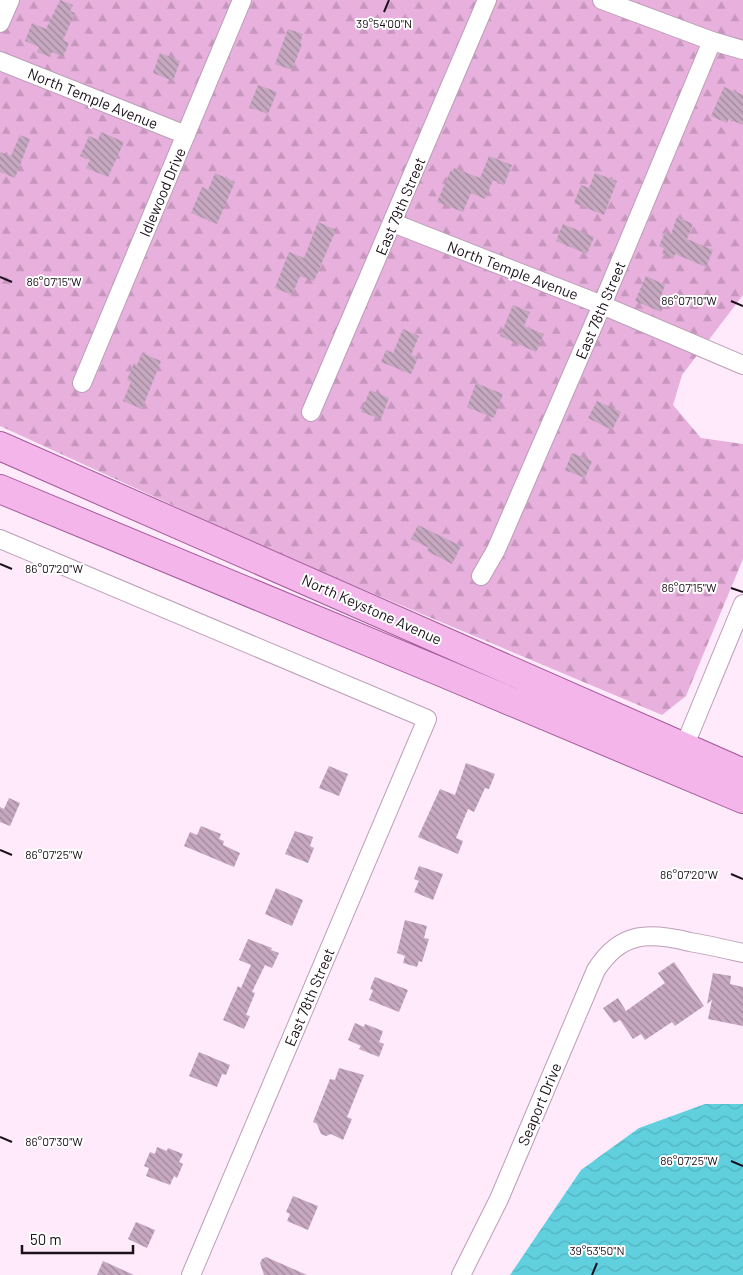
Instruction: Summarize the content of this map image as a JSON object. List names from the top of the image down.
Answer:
{
  "streets": {
    "main road": ["North Keystone Avenue"],
    "street": [
      "North Temple Avenue",
      "Idlewood Drive",
      "East 79th Street",
      "East 78th Street",
      "Seaport Drive"
    ]
  },
  "crossings": [
    ["North Temple Avenue", "Idlewood Drive"],
    ["North Temple Avenue", "East 79th Street"],
    ["North Temple Avenue", "East 78th Street"]
  ],
  "scale_bar": "50 m",
  "coordinates": [
    "39°54'00\"N",
    "86°07'15\"W",
    "86°07'10\"W",
    "86°07'20\"W",
    "86°07'25\"W",
    "86°07'30\"W",
    "39°53'50\"N"
  ]
}
